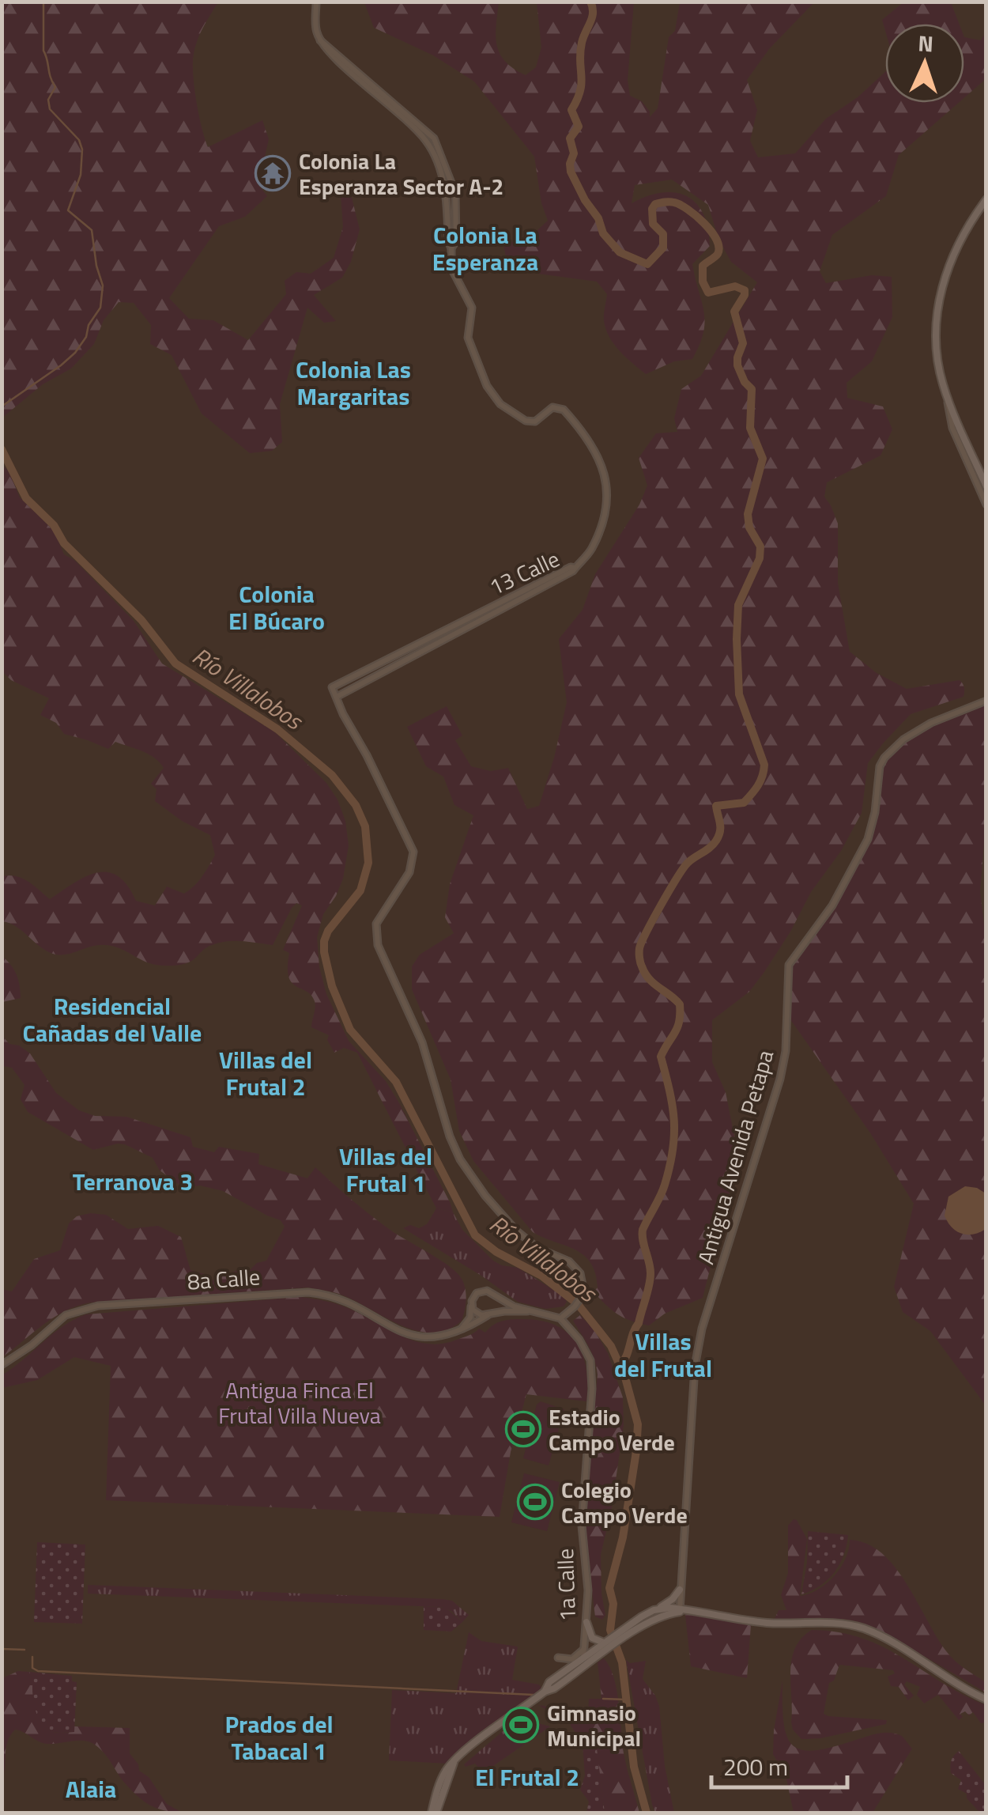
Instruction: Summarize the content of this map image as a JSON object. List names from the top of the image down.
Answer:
{
  "streets": {
    "main road": [
      "13 Calle",
      "Antigua Avenida Petapa",
      "8a Calle",
      "1a Calle"
    ]
  },
  "districts": [
    "Colonia La Esperanza",
    "Colonia Las Margaritas",
    "Colonia El Búcaro",
    "Residencial Cañadas del Valle",
    "Villas del Frutal 2",
    "Villas del Frutal 1",
    "Terranova 3",
    "Villas del Frutal",
    "Prados del Tabacal 1",
    "El Frutal 2",
    "Alaia"
  ],
  "water": ["Río Villalobos"],
  "parks": ["Antigua Finca El Frutal Villa Nueva"],
  "places": {
    "temple": ["Colonia La Esperanza Sector A-2"],
    "sports": ["Estadio Campo Verde", "Colegio Campo Verde", "Gimnasio Municipal"]
  },
  "scale_bar": "200 m",
  "north": "top"
}
